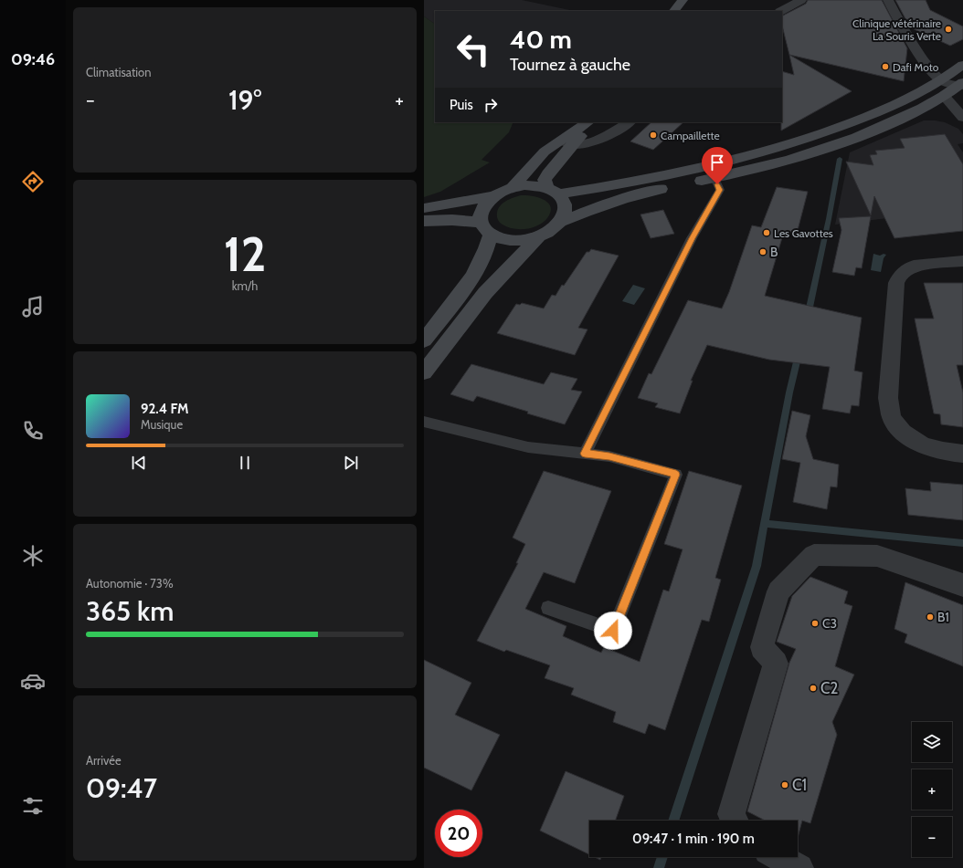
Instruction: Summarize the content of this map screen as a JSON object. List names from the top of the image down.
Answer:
{
  "places": [
    "Clinique vétérinaire La Souris Verte",
    "Dafi Moto",
    "Campaillette",
    "Les Gavottes",
    "B",
    "B1",
    "C3",
    "C2",
    "C1"
  ],
  "page": {
    "tabs": "09:46",
    "tile": [
      "Climatisation",
      ["12", "km/h"],
      ["Autonomie · 73%", "365 km"],
      ["Arrivée", "09:47"]
    ],
    "turn": ["40 m", "Tournez à gauche"],
    "heat": ["−", "19°", "+"],
    "then": "Puis",
    "song": ["92.4 FM", "Musique"],
    "map_buttons": ["+", "−"],
    "limit": "20",
    "trip": "09:47 · 1 min · 190 m"
  }
}
